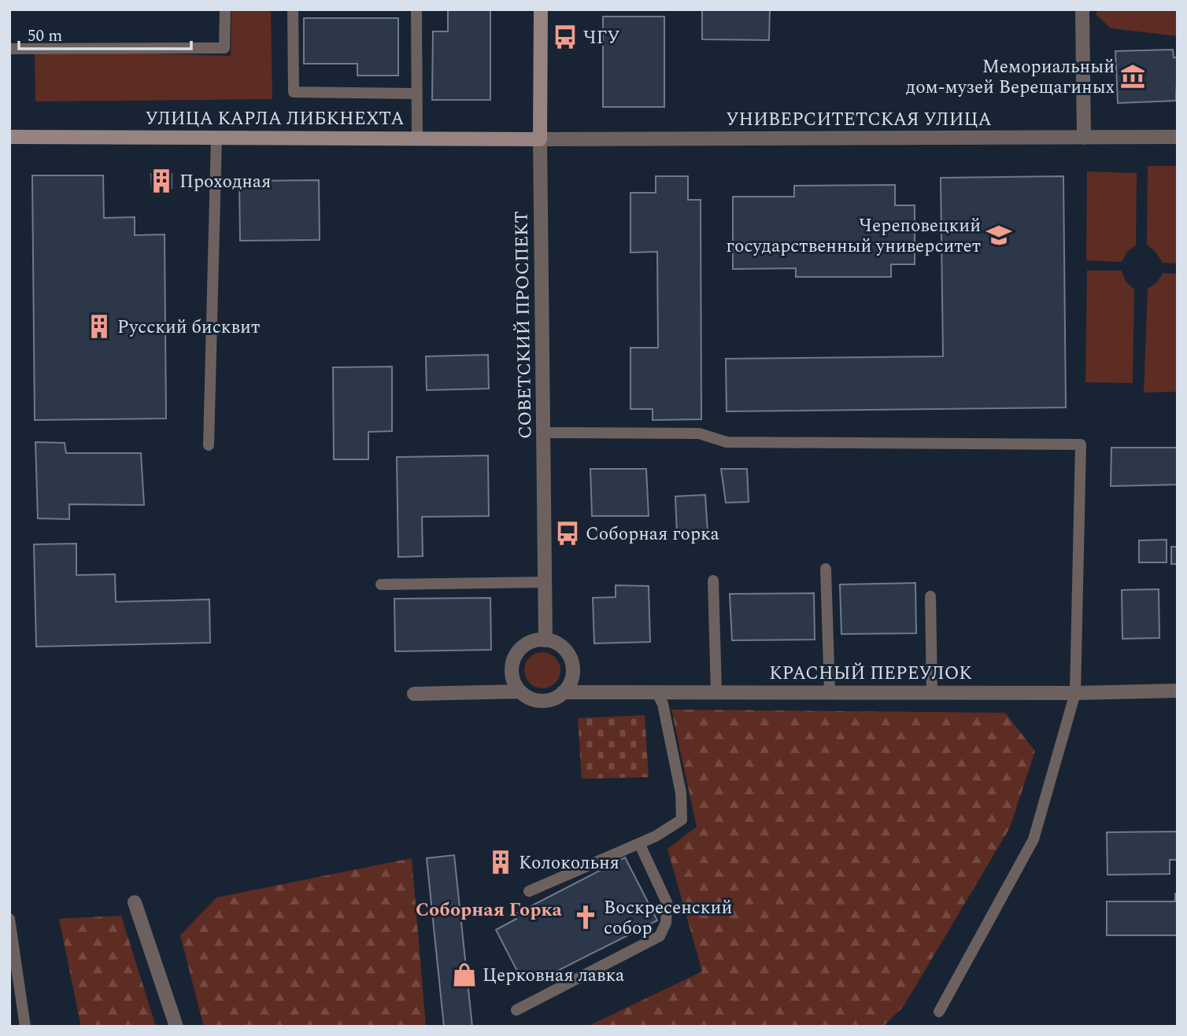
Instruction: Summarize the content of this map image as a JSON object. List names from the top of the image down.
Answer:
{
  "streets": {
    "main road": ["УЛИЦА КАРЛА ЛИБКНЕХТА", "СОВЕТСКИЙ ПРОСПЕКТ"],
    "street": ["УНИВЕРСИТЕТСКАЯ УЛИЦА", "КРАСНЫЙ ПЕРЕУЛОК"]
  },
  "crossings": [
    ["УЛИЦА КАРЛА ЛИБКНЕХТА", "УНИВЕРСИТЕТСКАЯ УЛИЦА"],
    ["УЛИЦА КАРЛА ЛИБКНЕХТА", "СОВЕТСКИЙ ПРОСПЕКТ"],
    ["УНИВЕРСИТЕТСКАЯ УЛИЦА", "СОВЕТСКИЙ ПРОСПЕКТ"],
    ["СОВЕТСКИЙ ПРОСПЕКТ", "КРАСНЫЙ ПЕРЕУЛОК"]
  ],
  "districts": ["Соборная Горка"],
  "places": {
    "bus stop": ["ЧГУ", "Соборная горка"],
    "museum": ["Мемориальный дом-музей Верещагиных"],
    "building": ["Проходная", "Русский бисквит", "Колокольня"],
    "school or university": ["Череповецкий государственный университет"],
    "church": ["Воскресенский собор"],
    "shop": ["Церковная лавка"]
  },
  "scale_bar": "50 m"
}
